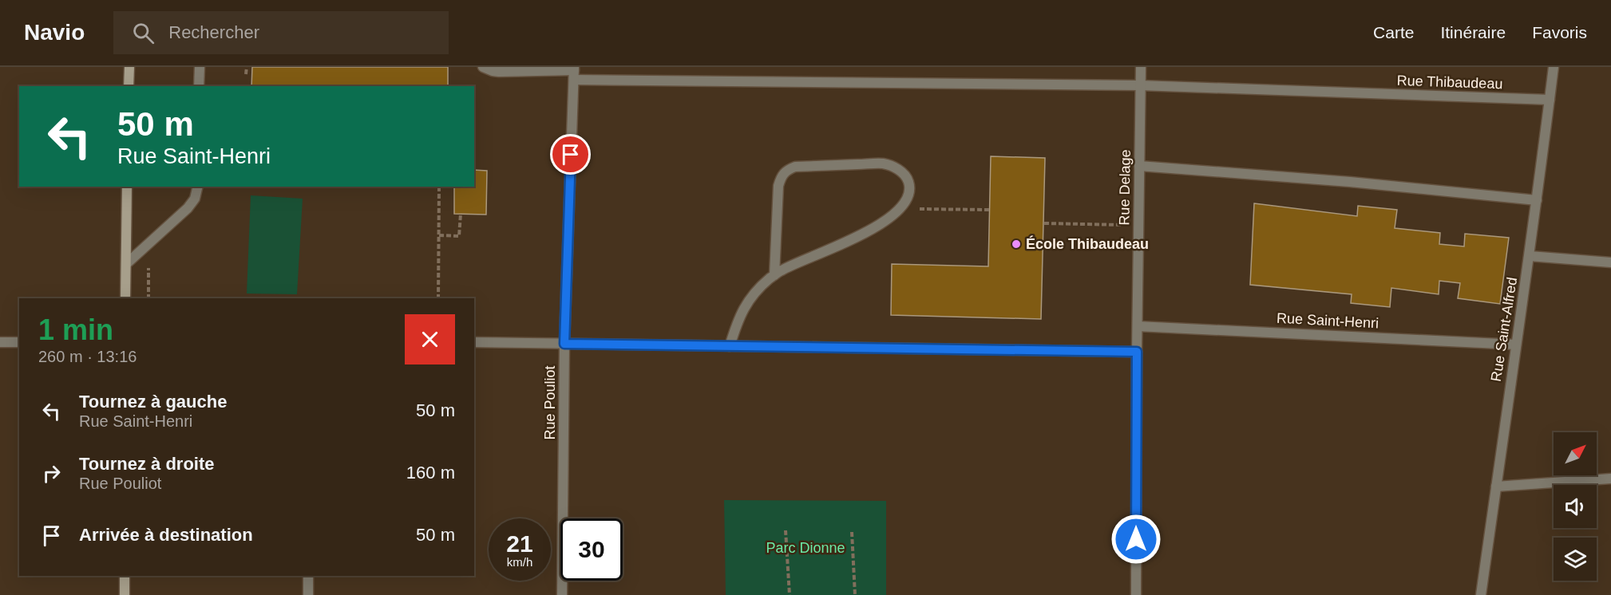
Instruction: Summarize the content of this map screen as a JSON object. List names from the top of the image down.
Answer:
{
  "streets": {
    "street": [
      "Rue Thibaudeau",
      "Rue Delage",
      "Rue Saint-Henri",
      "Rue Saint-Alfred",
      "Rue Pouliot"
    ]
  },
  "crossings": [
    ["Rue Thibaudeau", "Rue Delage"],
    ["Rue Thibaudeau", "Rue Saint-Alfred"],
    ["Rue Thibaudeau", "Rue Pouliot"],
    ["Rue Delage", "Rue Saint-Henri"],
    ["Rue Saint-Henri", "Rue Saint-Alfred"]
  ],
  "parks": ["Parc Dionne"],
  "places": ["École Thibaudeau"],
  "north": "top right",
  "page": {
    "header": "Navio",
    "search": "Rechercher",
    "nav": ["Carte", "Itinéraire", "Favoris"],
    "turn": ["50 m", "Rue Saint-Henri"],
    "heading": ["1 min", "260 m · 13:16"],
    "list": [
      {
        "name": "Tournez à gauche",
        "note": "Rue Saint-Henri",
        "value": "50 m"
      },
      {
        "name": "Tournez à droite",
        "note": "Rue Pouliot",
        "value": "160 m"
      },
      {
        "name": "Arrivée à destination",
        "value": "50 m"
      }
    ],
    "speed": "21 km/h",
    "limit": "30"
  }
}
